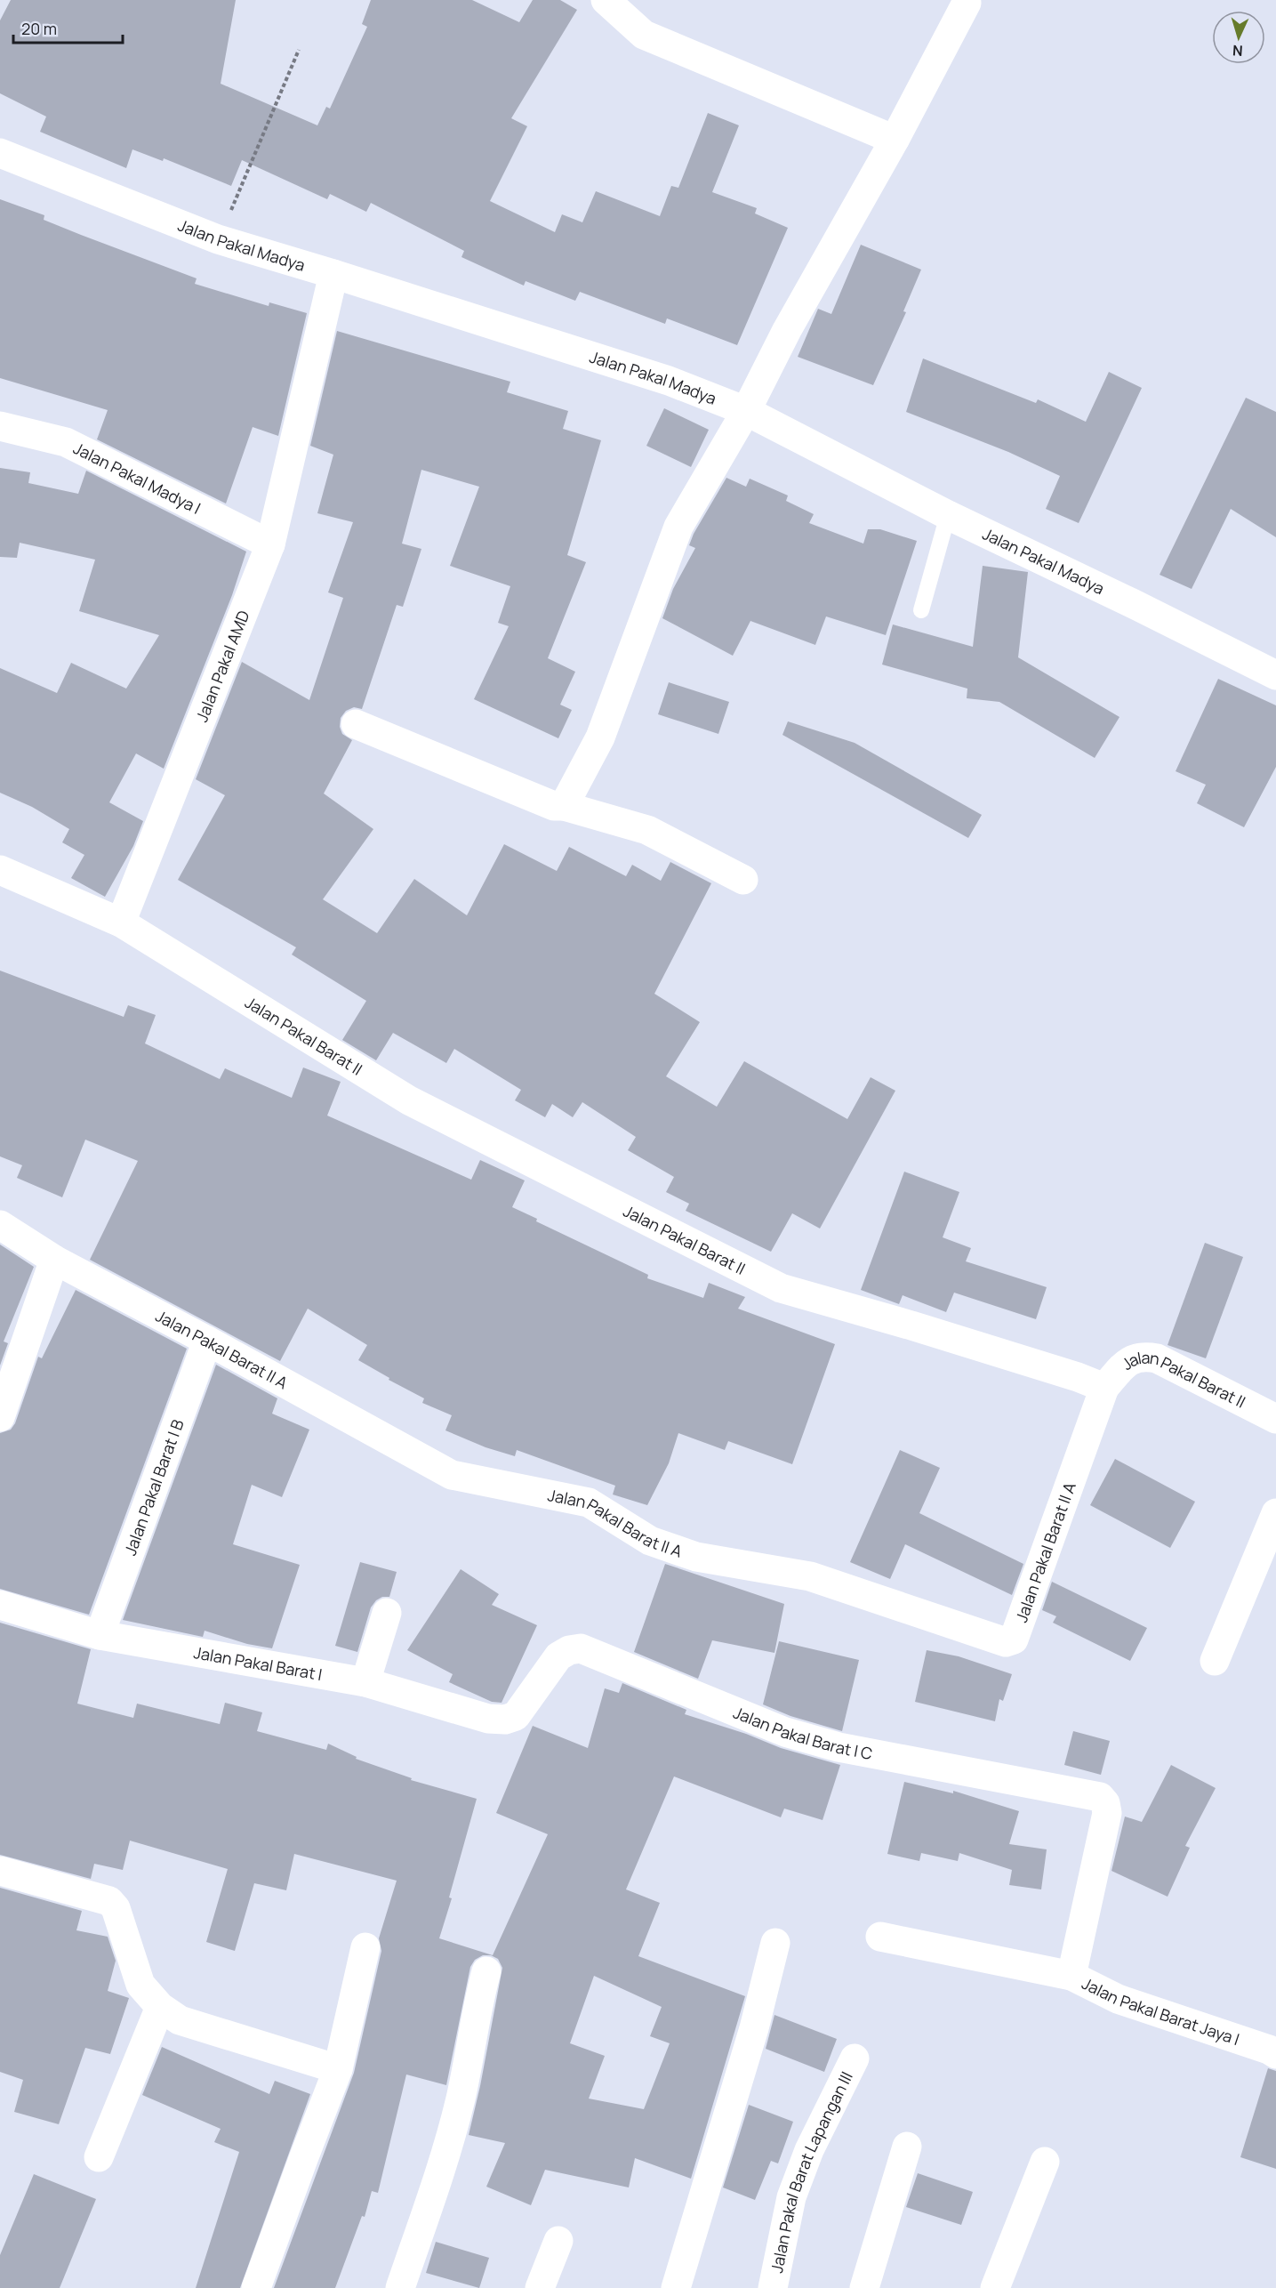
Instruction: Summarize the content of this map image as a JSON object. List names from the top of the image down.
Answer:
{
  "streets": {
    "street": [
      "Jalan Pakal Madya",
      "Jalan Pakal Madya I",
      "Jalan Pakal AMD",
      "Jalan Pakal Barat II",
      "Jalan Pakal Barat II A",
      "Jalan Pakal Barat I B",
      "Jalan Pakal Barat I",
      "Jalan Pakal Barat I C",
      "Jalan Pakal Barat Jaya I",
      "Jalan Pakal Barat Lapangan III"
    ]
  },
  "crossings": [
    ["Jalan Pakal Madya", "Jalan Pakal AMD"],
    ["Jalan Pakal Madya I", "Jalan Pakal AMD"],
    ["Jalan Pakal AMD", "Jalan Pakal Barat II"],
    ["Jalan Pakal Barat II", "Jalan Pakal Barat II A"],
    ["Jalan Pakal Barat II A", "Jalan Pakal Barat I B"],
    ["Jalan Pakal Barat I B", "Jalan Pakal Barat I"],
    ["Jalan Pakal Barat I", "Jalan Pakal Barat I C"],
    ["Jalan Pakal Barat I C", "Jalan Pakal Barat Jaya I"]
  ],
  "scale_bar": "20 m",
  "north": "bottom"
}
